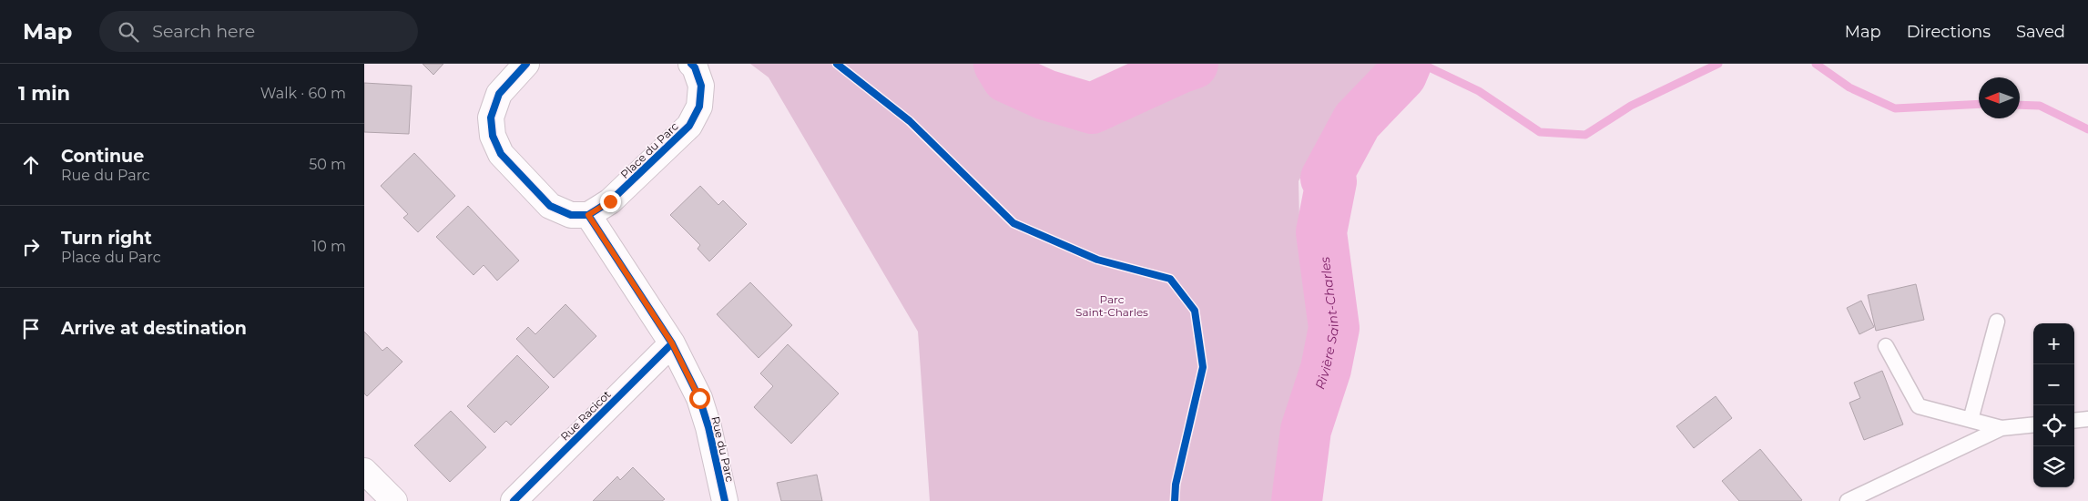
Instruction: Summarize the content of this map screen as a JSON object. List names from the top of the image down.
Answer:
{
  "streets": {
    "street": ["Place du Parc", "Rue Racicot", "Rue du Parc"]
  },
  "crossings": [
    ["Place du Parc", "Rue du Parc"],
    ["Rue Racicot", "Rue du Parc"]
  ],
  "water": ["Rivière Saint-Charles"],
  "parks": ["Parc Saint-Charles"],
  "north": "left",
  "page": {
    "header": "Map",
    "search": "Search here",
    "nav": ["Map", "Directions", "Saved"],
    "heading": ["1 min", "Walk · 60 m"],
    "list": [
      ["Continue", "Rue du Parc", "50 m"],
      ["Turn right", "Place du Parc", "10 m"],
      "Arrive at destination"
    ],
    "map_buttons": ["+", "−"]
  }
}
